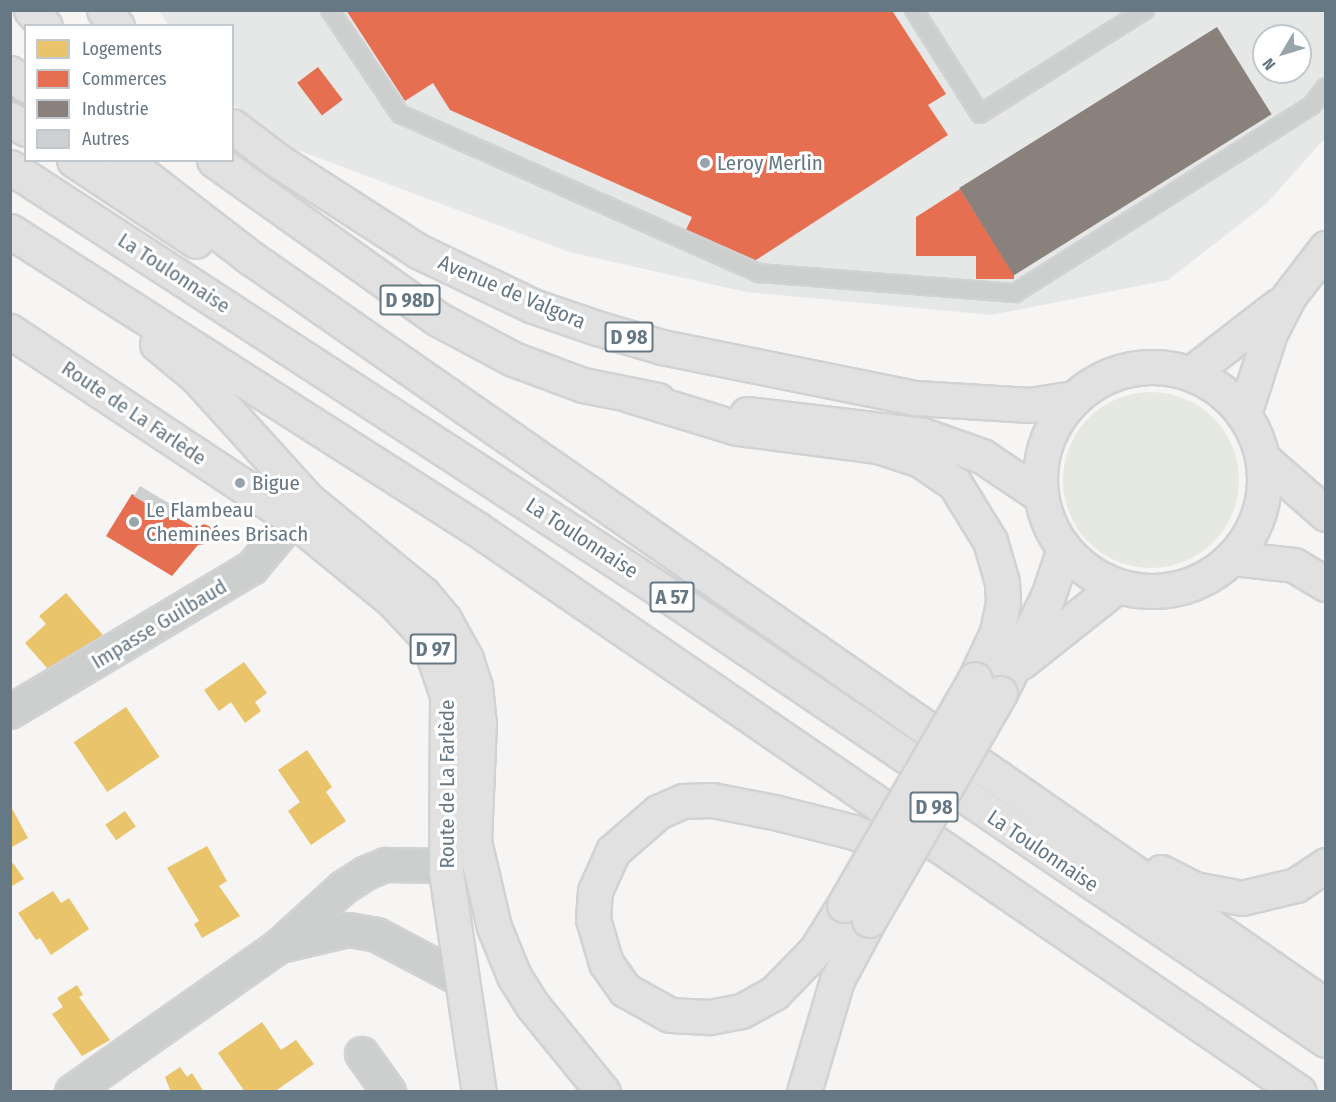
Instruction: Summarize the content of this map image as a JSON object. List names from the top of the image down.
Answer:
{
  "streets": {
    "main road": [
      "La Toulonnaise",
      "Avenue de Valgora",
      "D 98D",
      "D 98",
      "Route de La Farlède",
      "A 57",
      "D 97"
    ],
    "street": ["Impasse Guilbaud"]
  },
  "crossings": [
    ["Route de La Farlède", "Impasse Guilbaud"]
  ],
  "places": ["Leroy Merlin", "Bigue", "Le Flambeau Cheminées Brisach"],
  "legend": [
    "Logements",
    "Commerces",
    "Industrie",
    "Autres"
  ],
  "north": "bottom left"
}
